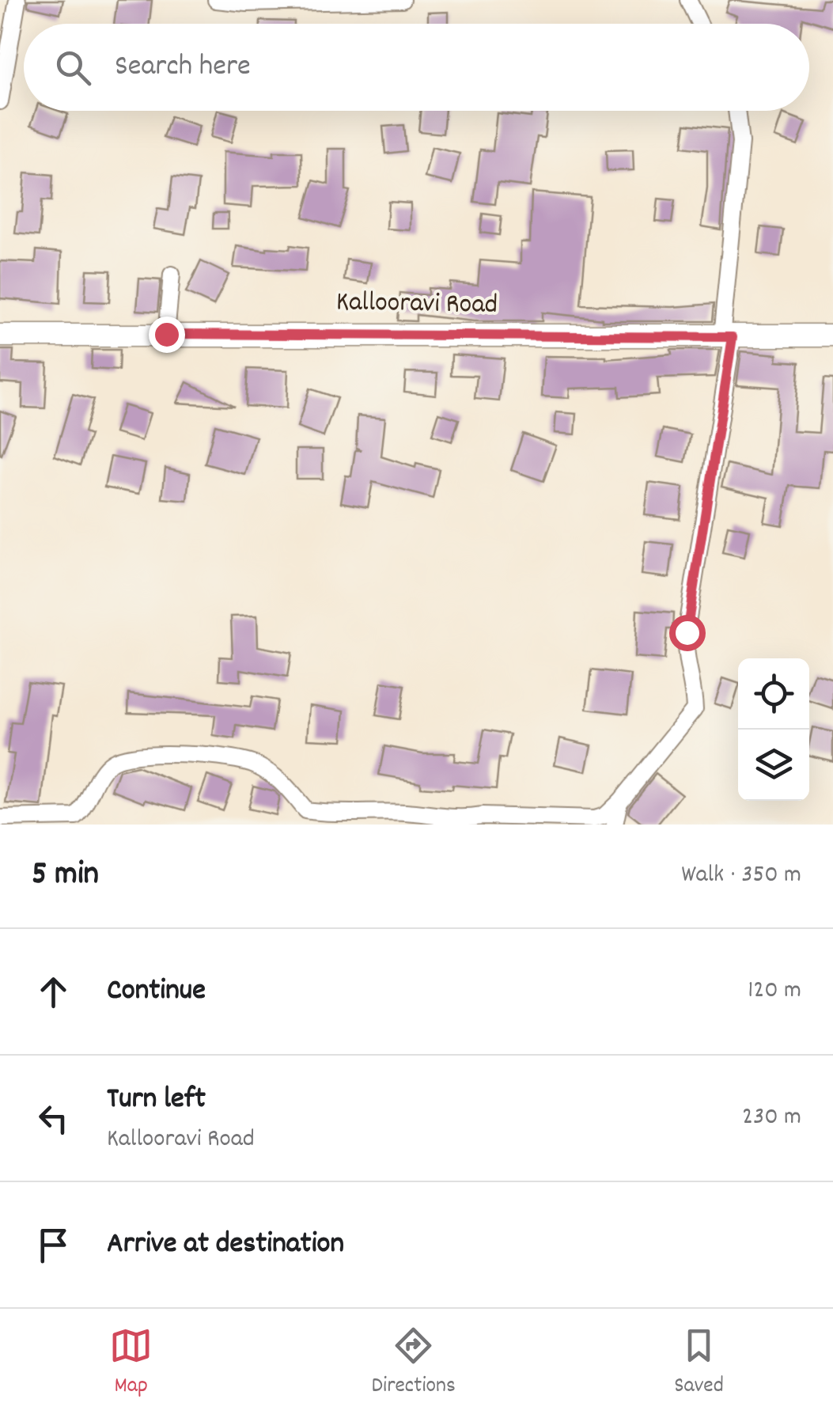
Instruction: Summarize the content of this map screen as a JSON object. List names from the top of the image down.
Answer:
{
  "streets": {
    "main road": ["Kallooravi Road"]
  },
  "page": {
    "search": "Search here",
    "heading": ["5 min", "Walk · 350 m"],
    "list": [
      ["Continue", "120 m"],
      ["Turn left", "Kallooravi Road", "230 m"],
      "Arrive at destination"
    ],
    "nav": ["Map", "Directions", "Saved"]
  }
}
